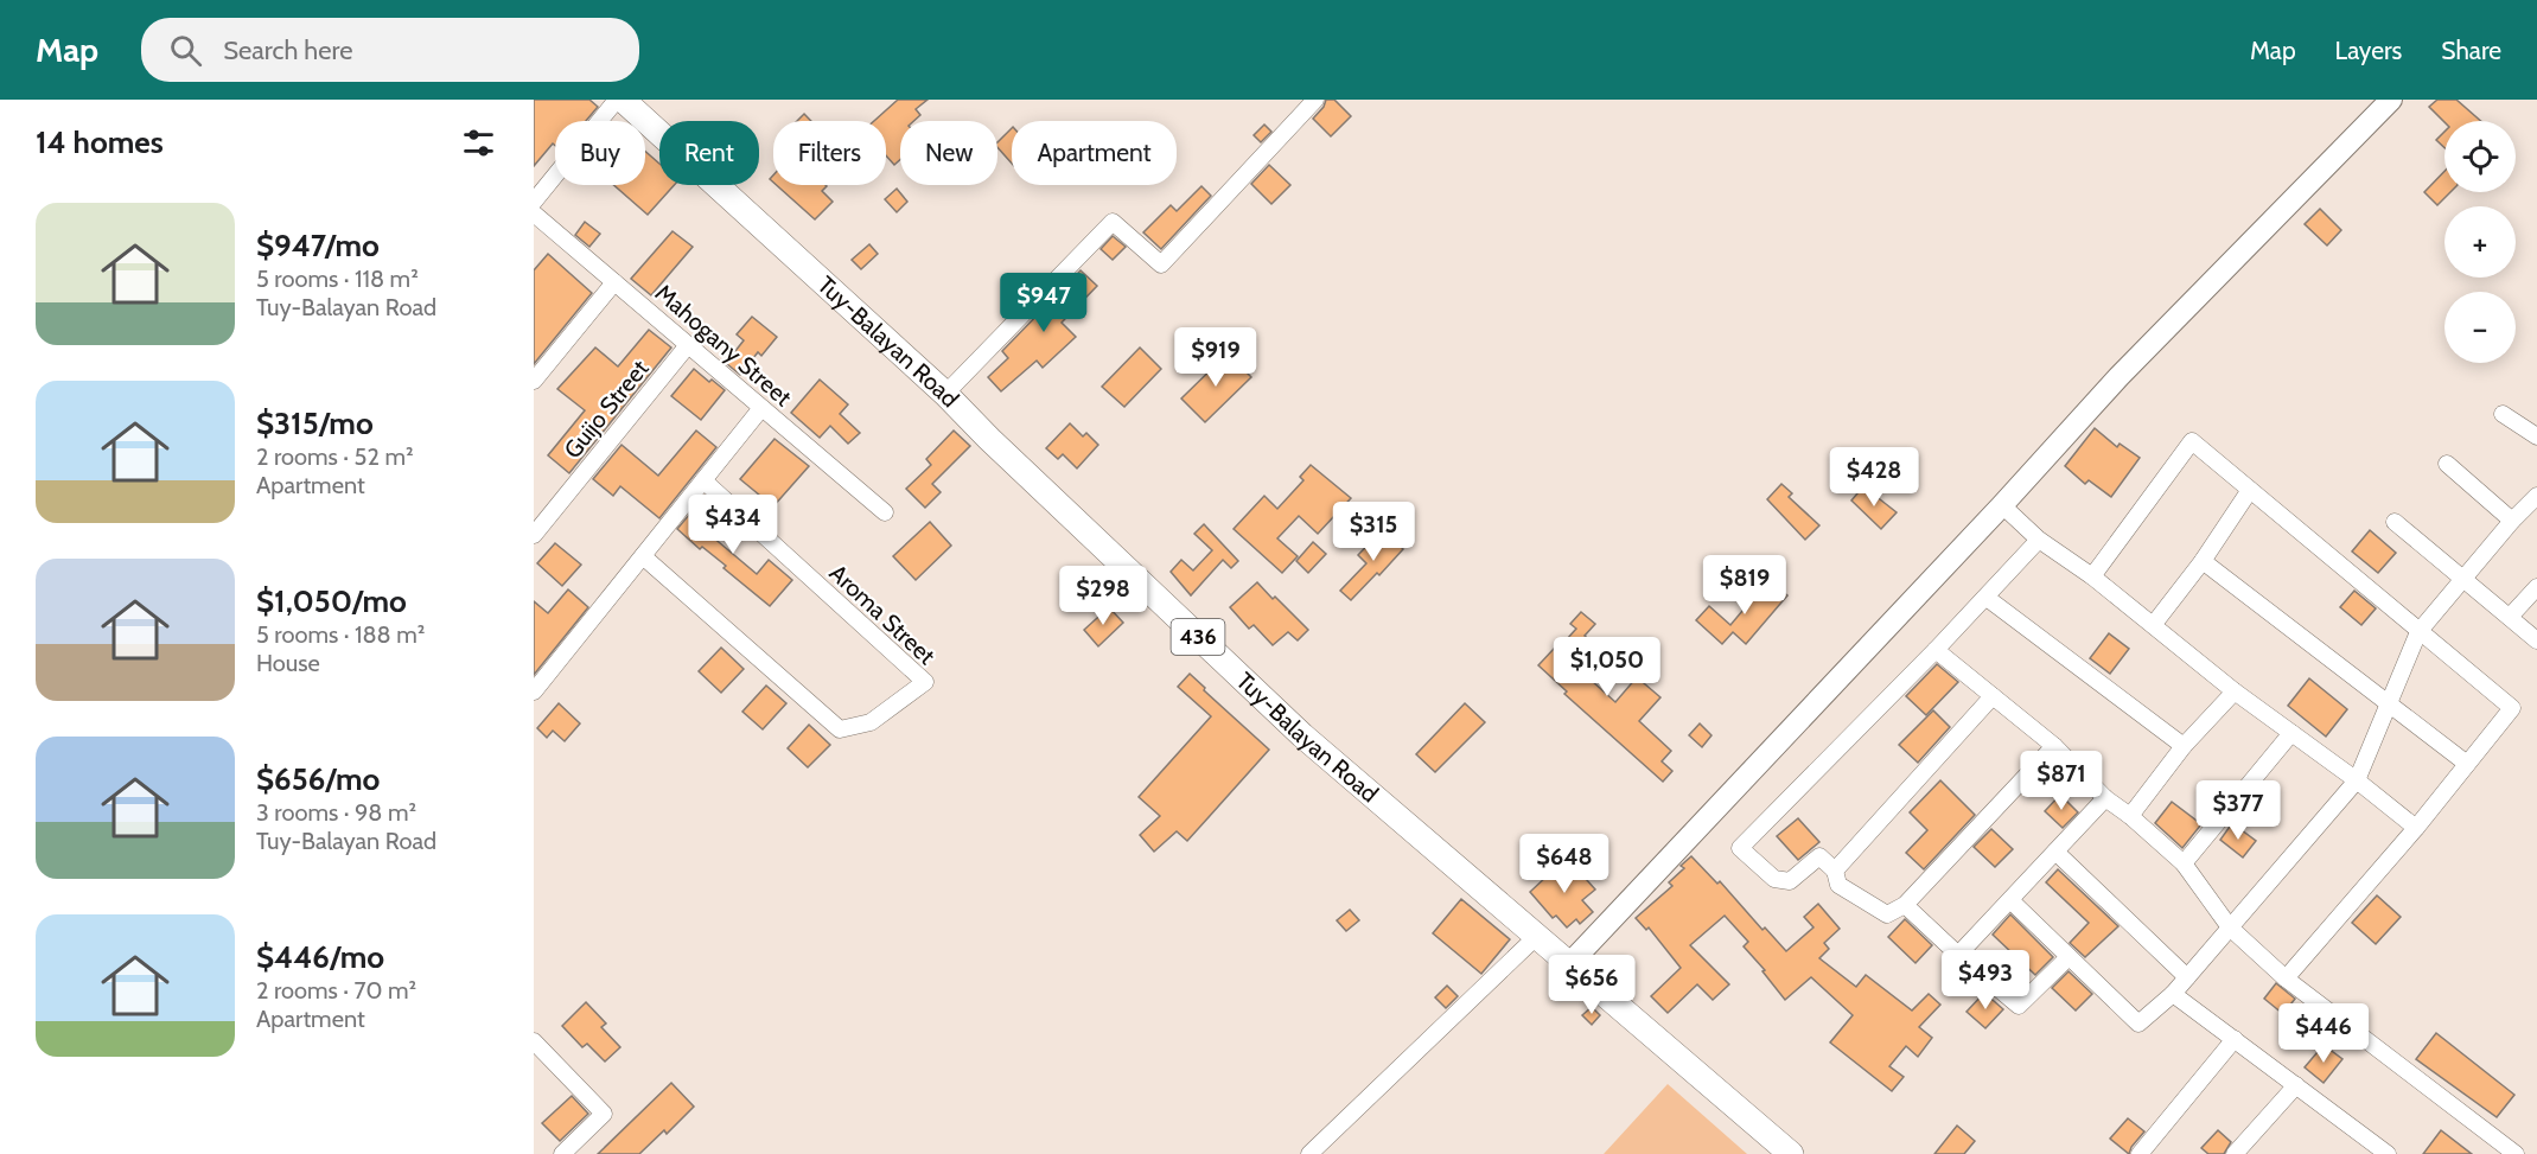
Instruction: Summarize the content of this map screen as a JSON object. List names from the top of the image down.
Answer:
{
  "streets": {
    "main road": ["Tuy-Balayan Road", "436"],
    "street": ["Mahogany Street", "Guijo Street", "Aroma Street"]
  },
  "crossings": [
    ["Mahogany Street", "Guijo Street"]
  ],
  "page": {
    "header": "Map",
    "search": "Search here",
    "nav": ["Map", "Layers", "Share"],
    "heading": "14 homes",
    "map_buttons": ["+", "−"],
    "chip": [
      "Buy",
      "Rent",
      "Filters",
      "New",
      "Apartment"
    ],
    "list": [
      {
        "name": "$947/mo",
        "note": "5 rooms · 118 m² · Tuy-Balayan Road"
      },
      {
        "name": "$315/mo",
        "note": "2 rooms · 52 m² · Apartment"
      },
      {
        "name": "$1,050/mo",
        "note": "5 rooms · 188 m² · House"
      },
      {
        "name": "$656/mo",
        "note": "3 rooms · 98 m² · Tuy-Balayan Road"
      },
      {
        "name": "$446/mo",
        "note": "2 rooms · 70 m² · Apartment"
      }
    ],
    "price": [
      "$947",
      "$919",
      "$428",
      "$434",
      "$315",
      "$819",
      "$298",
      "$1,050",
      "$871",
      "$377",
      "$648",
      "$493",
      "$656",
      "$446"
    ]
  }
}
